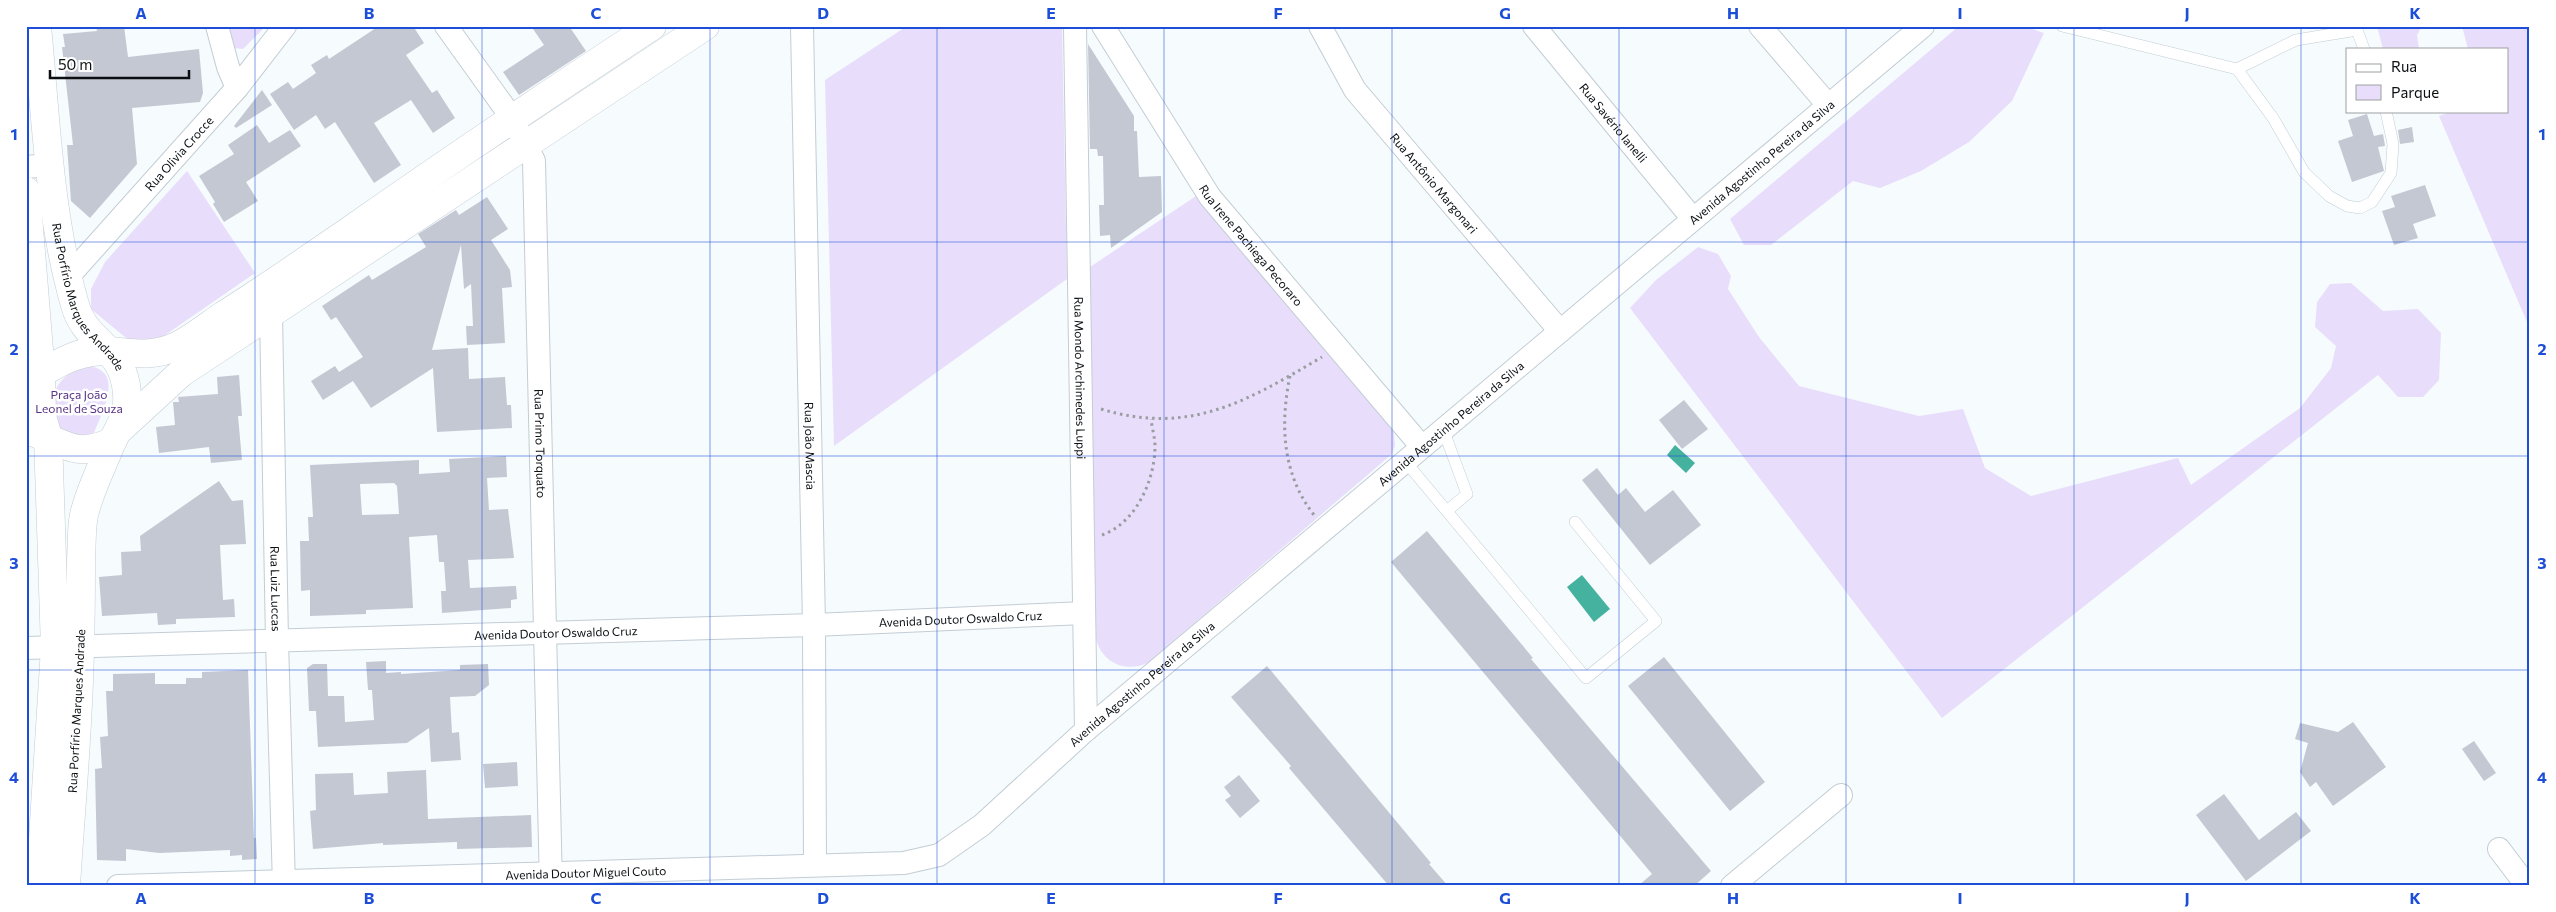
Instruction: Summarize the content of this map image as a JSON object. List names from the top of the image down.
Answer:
{
  "streets": {
    "street": [
      "Rua Savério Ianelli",
      "Rua Olivia Crocce",
      "Avenida Agostinho Pereira da Silva",
      "Rua Antônio Margonari",
      "Rua Irene Pachiega Pecoraro",
      "Rua Porfírio Marques Andrade",
      "Rua Mondo Archimedes Luppi",
      "Rua Primo Torquato",
      "Rua João Mascia",
      "Rua Luiz Luccas",
      "Avenida Doutor Oswaldo Cruz",
      "Avenida Doutor Miguel Couto"
    ]
  },
  "crossings": [
    ["Rua Savério Ianelli", "Avenida Agostinho Pereira da Silva"],
    ["Rua Olivia Crocce", "Rua Porfírio Marques Andrade"],
    ["Avenida Agostinho Pereira da Silva", "Rua Antônio Margonari"],
    ["Avenida Agostinho Pereira da Silva", "Rua Irene Pachiega Pecoraro"],
    ["Avenida Agostinho Pereira da Silva", "Rua Mondo Archimedes Luppi"],
    ["Avenida Agostinho Pereira da Silva", "Avenida Doutor Miguel Couto"],
    ["Rua Porfírio Marques Andrade", "Avenida Doutor Oswaldo Cruz"],
    ["Rua Mondo Archimedes Luppi", "Avenida Doutor Oswaldo Cruz"],
    ["Rua Primo Torquato", "Avenida Doutor Oswaldo Cruz"],
    ["Rua Primo Torquato", "Avenida Doutor Miguel Couto"],
    ["Rua João Mascia", "Avenida Doutor Oswaldo Cruz"],
    ["Rua João Mascia", "Avenida Doutor Miguel Couto"],
    ["Rua Luiz Luccas", "Avenida Doutor Oswaldo Cruz"],
    ["Rua Luiz Luccas", "Avenida Doutor Miguel Couto"]
  ],
  "parks": ["Praça João Leonel de Souza"],
  "legend": ["Rua", "Parque"],
  "scale_bar": "50 m",
  "grid": {
    "columns": [
      "A",
      "B",
      "C",
      "D",
      "E",
      "F",
      "G",
      "H",
      "I",
      "J",
      "K"
    ],
    "rows": [
      "1",
      "2",
      "3",
      "4"
    ]
  }
}
